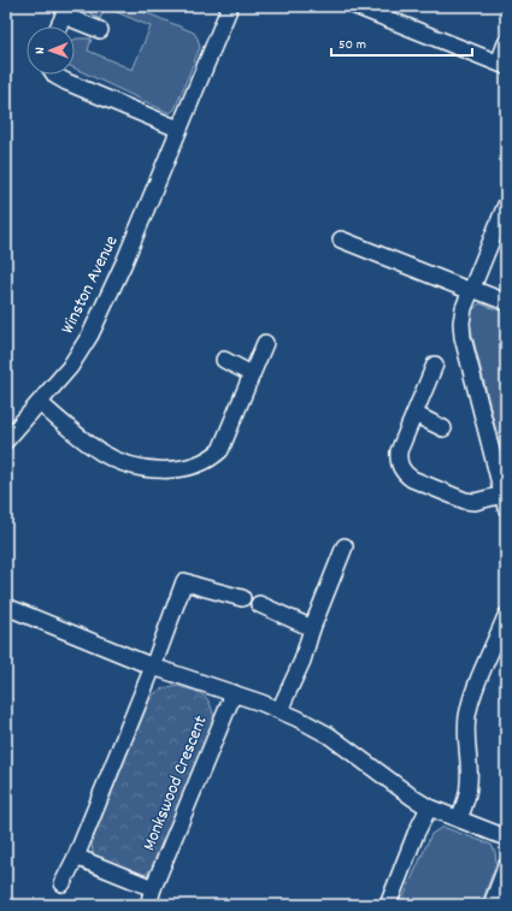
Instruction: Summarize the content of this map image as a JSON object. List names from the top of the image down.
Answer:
{
  "streets": {
    "street": ["Winston Avenue", "Monkswood Crescent"]
  },
  "scale_bar": "50 m",
  "north": "left"
}
